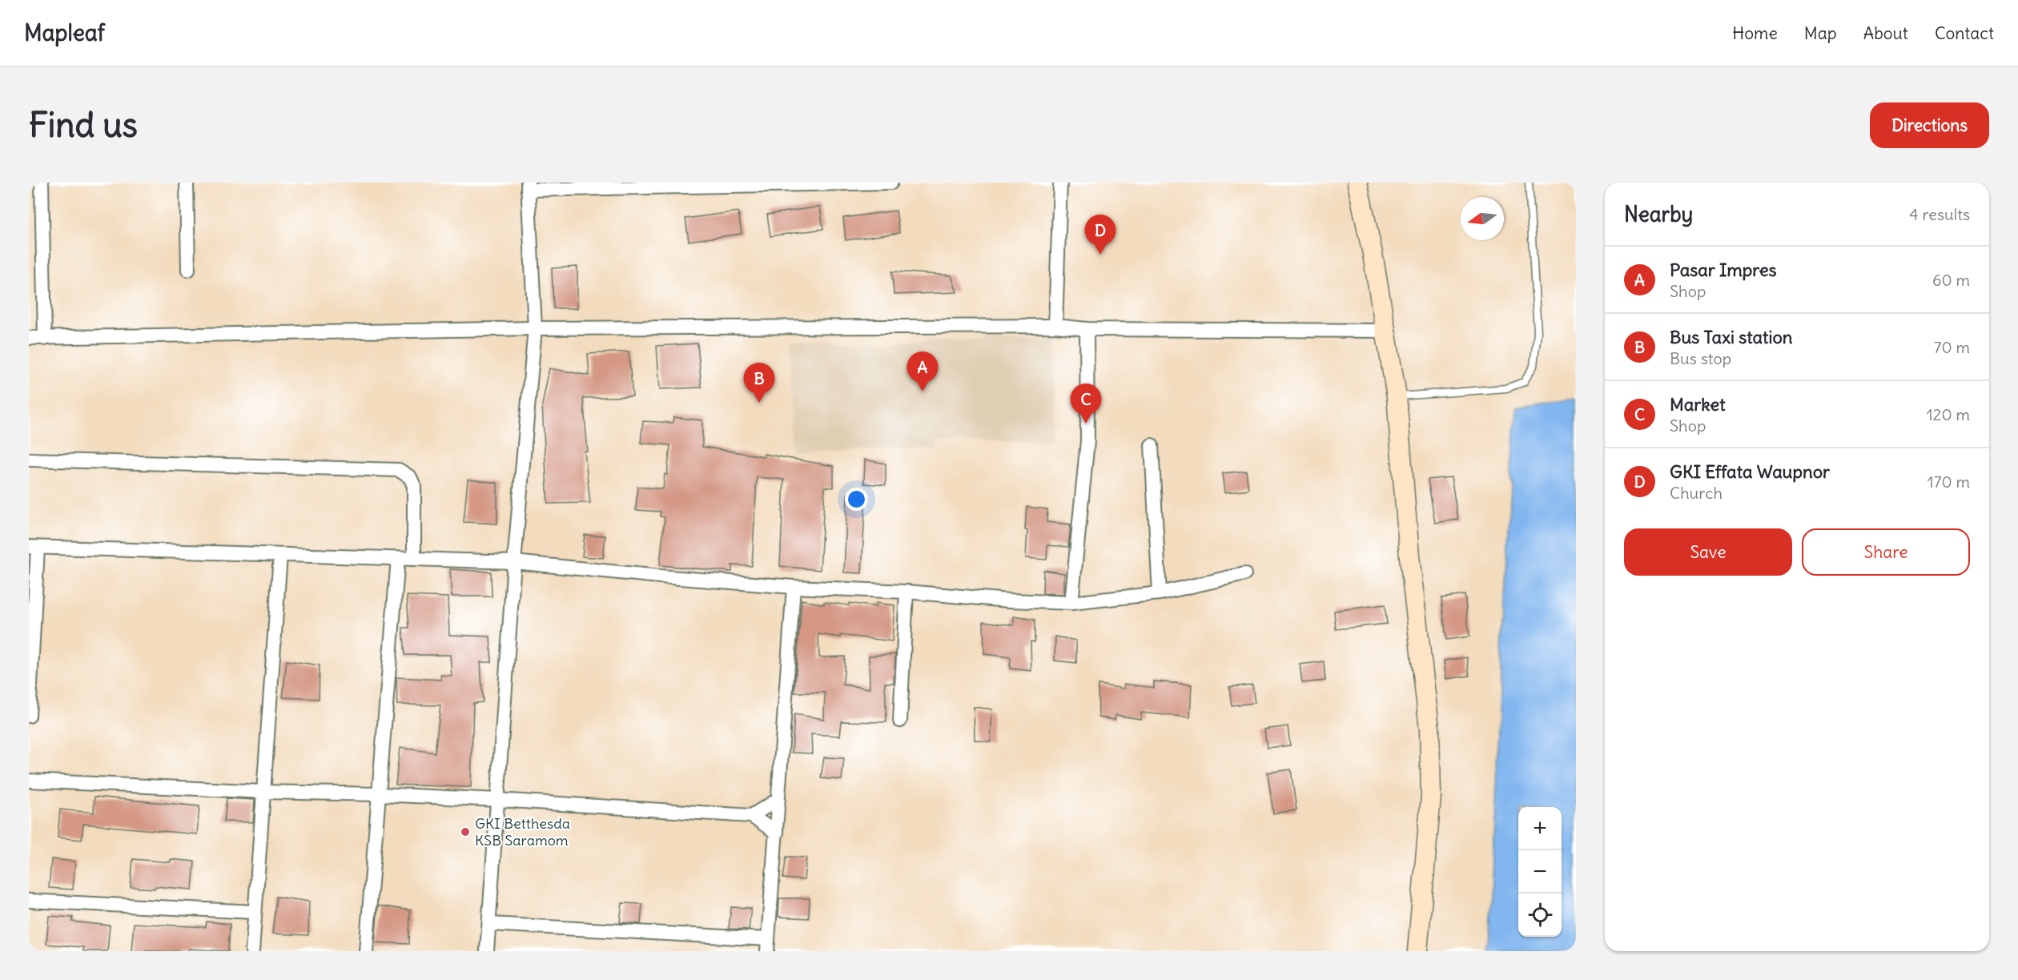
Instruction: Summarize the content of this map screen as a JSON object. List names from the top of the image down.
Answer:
{
  "places": ["GKI Betthesda KSB Saramom"],
  "north": "left",
  "page": {
    "header": "Mapleaf",
    "nav": [
      "Home",
      "Map",
      "About",
      "Contact"
    ],
    "buttons": [
      "Directions",
      ["Save", "Share"]
    ],
    "title": "Find us",
    "heading": ["Nearby", "4 results"],
    "pins": [
      "D",
      "A",
      "B",
      "C"
    ],
    "list": [
      {
        "mark": "A",
        "name": "Pasar Impres",
        "note": "Shop",
        "value": "60 m"
      },
      {
        "mark": "B",
        "name": "Bus Taxi station",
        "note": "Bus stop",
        "value": "70 m"
      },
      {
        "mark": "C",
        "name": "Market",
        "note": "Shop",
        "value": "120 m"
      },
      {
        "mark": "D",
        "name": "GKI Effata Waupnor",
        "note": "Church",
        "value": "170 m"
      }
    ],
    "map_buttons": ["+", "−"]
  }
}
